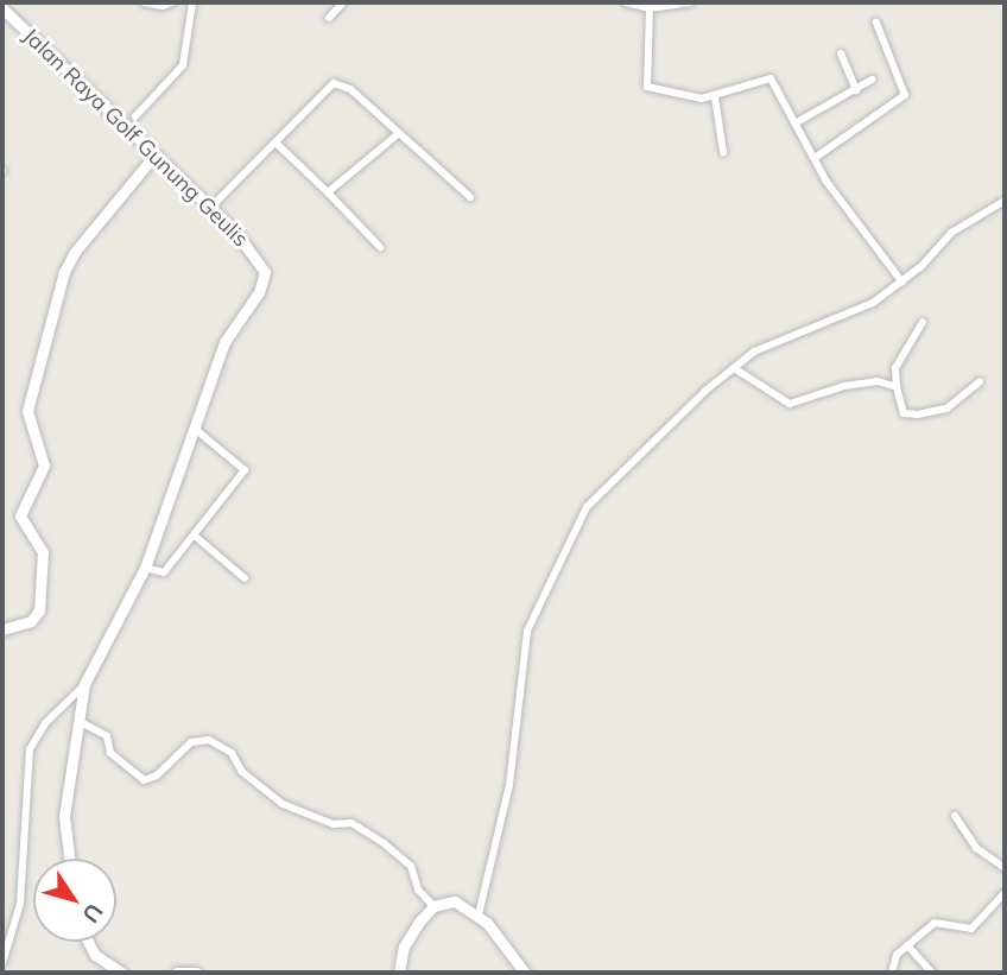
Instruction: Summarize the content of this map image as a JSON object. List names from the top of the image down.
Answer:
{
  "streets": {
    "main road": ["Jalan Raya Golf Gunung Geulis"]
  },
  "north": "bottom right"
}
